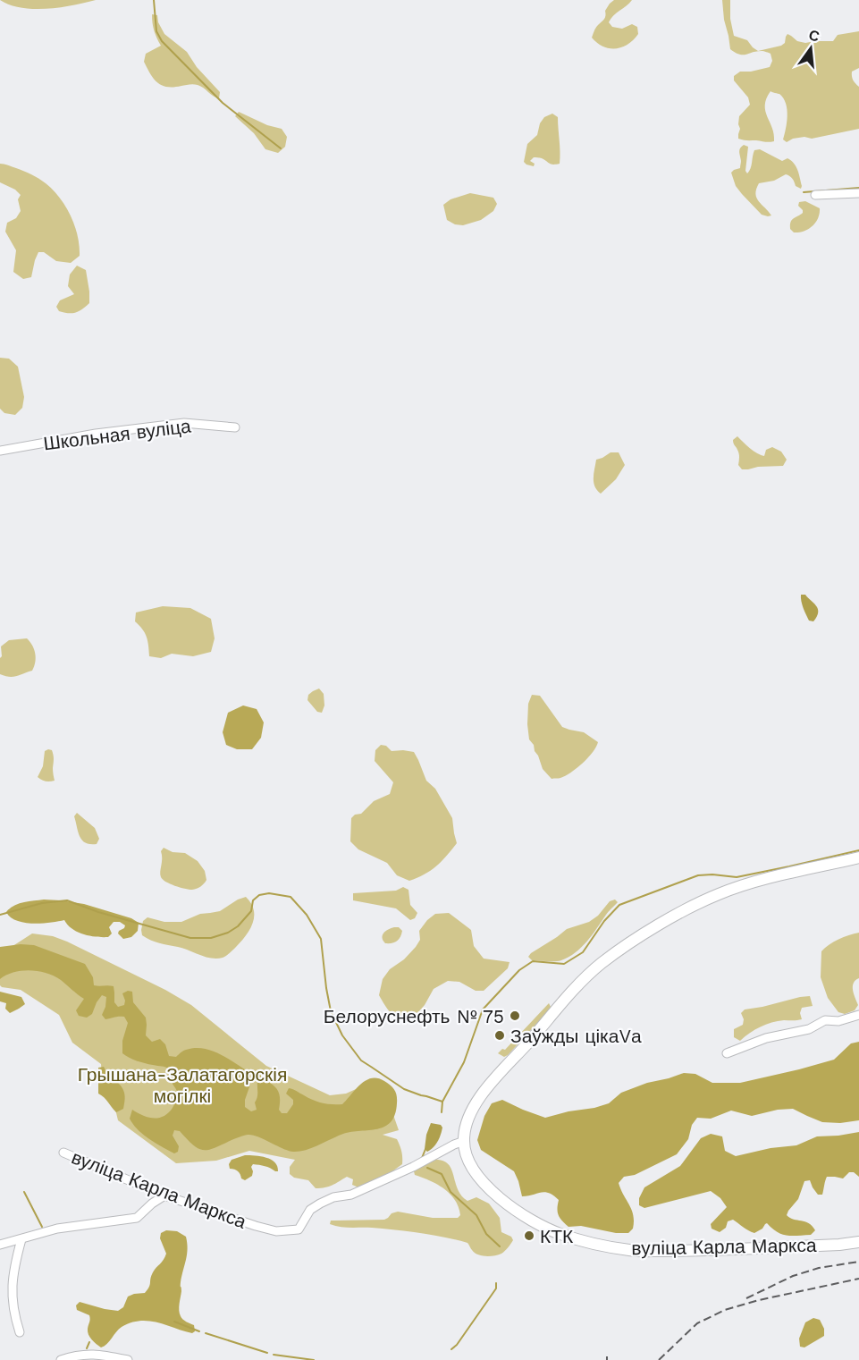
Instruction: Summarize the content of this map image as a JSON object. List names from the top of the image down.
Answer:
{
  "streets": {
    "main road": ["вуліца Карла Маркса"],
    "street": ["Школьная вуліца"]
  },
  "parks": ["Грышана-Залатагорскія могілкі"],
  "places": ["Белоруснефть № 75", "Заўжды цікаVа", "КТК"],
  "north": "top"
}
